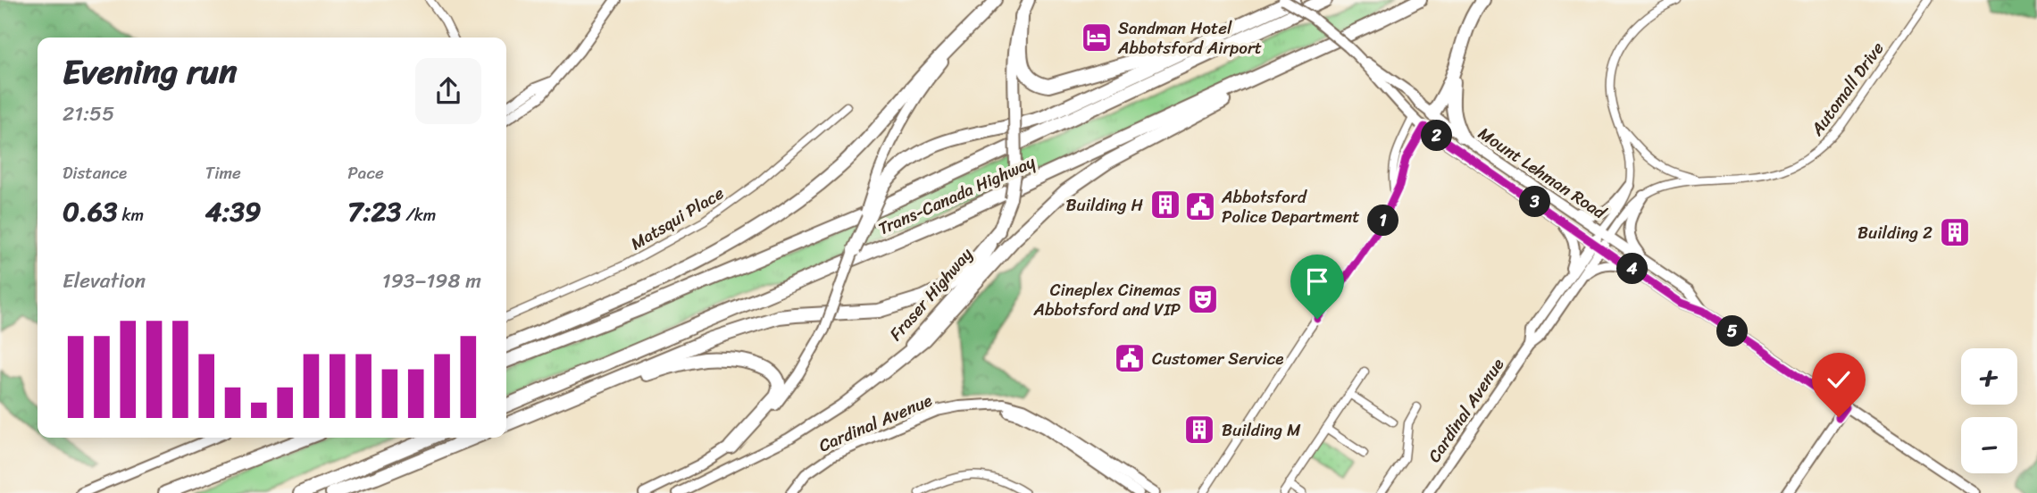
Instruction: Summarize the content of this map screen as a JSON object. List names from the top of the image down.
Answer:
{
  "streets": {
    "highway": ["Trans-Canada Highway"],
    "main road": ["Mount Lehman Road", "Fraser Highway", "Cardinal Avenue"],
    "street": ["Automall Drive", "Matsqui Place"]
  },
  "crossings": [
    ["Automall Drive", "Mount Lehman Road"],
    ["Mount Lehman Road", "Cardinal Avenue"]
  ],
  "places": {
    "hotel": ["Sandman Hotel Abbotsford Airport"],
    "building": ["Building H", "Building 2", "Building M"],
    "public building": ["Abbotsford Police Department", "Customer Service"],
    "theatre": ["Cineplex Cinemas Abbotsford and VIP"]
  },
  "page": {
    "heading": ["Evening run", "21:55"],
    "pins": [
      "2",
      "3",
      "1",
      "4",
      "5"
    ],
    "stats": [
      ["Distance", "0.63 km"],
      ["Time", "4:39"],
      ["Pace", "7:23 /km"]
    ],
    "chart": ["Elevation", "193–198 m"],
    "map_buttons": ["+", "−"]
  }
}
